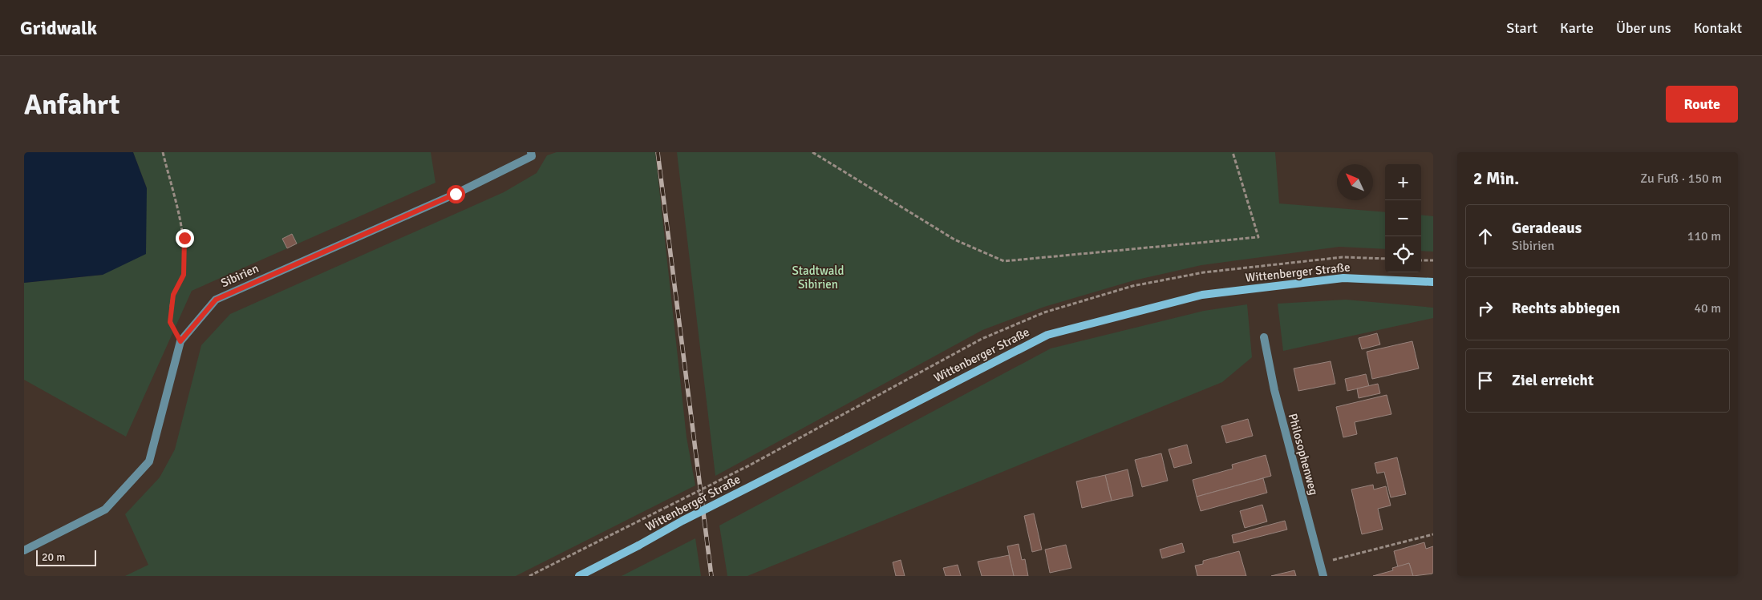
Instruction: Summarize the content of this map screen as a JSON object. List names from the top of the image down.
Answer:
{
  "streets": {
    "main road": ["Wittenberger Straße"],
    "street": ["Sibirien", "Philosophenweg"]
  },
  "parks": ["Stadtwald Sibirien"],
  "scale_bar": "20 m",
  "north": "top left",
  "page": {
    "header": "Gridwalk",
    "nav": [
      "Start",
      "Karte",
      "Über uns",
      "Kontakt"
    ],
    "buttons": "Route",
    "title": "Anfahrt",
    "heading": ["2 Min.", "Zu Fuß · 150 m"],
    "map_buttons": ["+", "−"],
    "list": [
      ["Geradeaus", "Sibirien", "110 m"],
      ["Rechts abbiegen", "40 m"],
      "Ziel erreicht"
    ],
    "scale": "20 m"
  }
}
